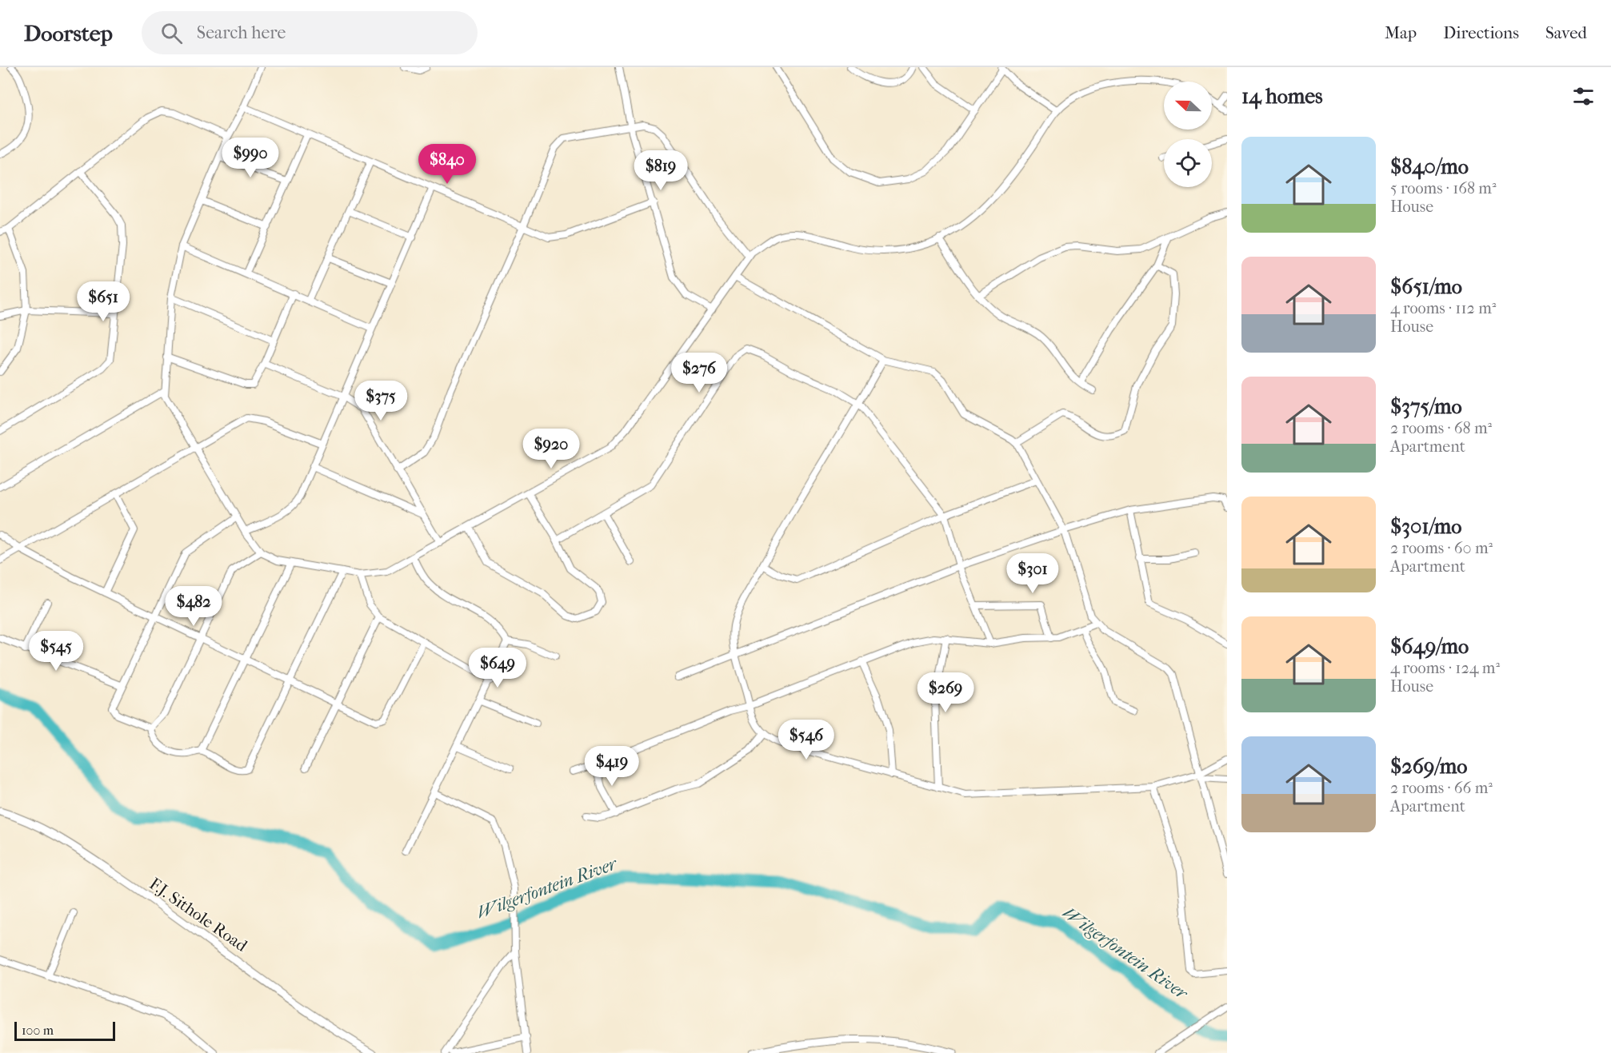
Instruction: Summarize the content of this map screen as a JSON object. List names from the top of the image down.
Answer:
{
  "streets": {
    "street": ["F.J. Sithole Road"]
  },
  "water": ["Wilgerfontein River"],
  "scale_bar": "100 m",
  "north": "left",
  "page": {
    "header": "Doorstep",
    "search": "Search here",
    "nav": ["Map", "Directions", "Saved"],
    "heading": "14 homes",
    "list": [
      {
        "name": "$840/mo",
        "note": "5 rooms · 168 m² · House"
      },
      {
        "name": "$651/mo",
        "note": "4 rooms · 112 m² · House"
      },
      {
        "name": "$375/mo",
        "note": "2 rooms · 68 m² · Apartment"
      },
      {
        "name": "$301/mo",
        "note": "2 rooms · 60 m² · Apartment"
      },
      {
        "name": "$649/mo",
        "note": "4 rooms · 124 m² · House"
      },
      {
        "name": "$269/mo",
        "note": "2 rooms · 66 m² · Apartment"
      }
    ],
    "price": [
      "$990",
      "$840",
      "$819",
      "$651",
      "$276",
      "$375",
      "$920",
      "$301",
      "$482",
      "$545",
      "$649",
      "$269",
      "$546",
      "$419"
    ],
    "scale": "100 m"
  }
}
